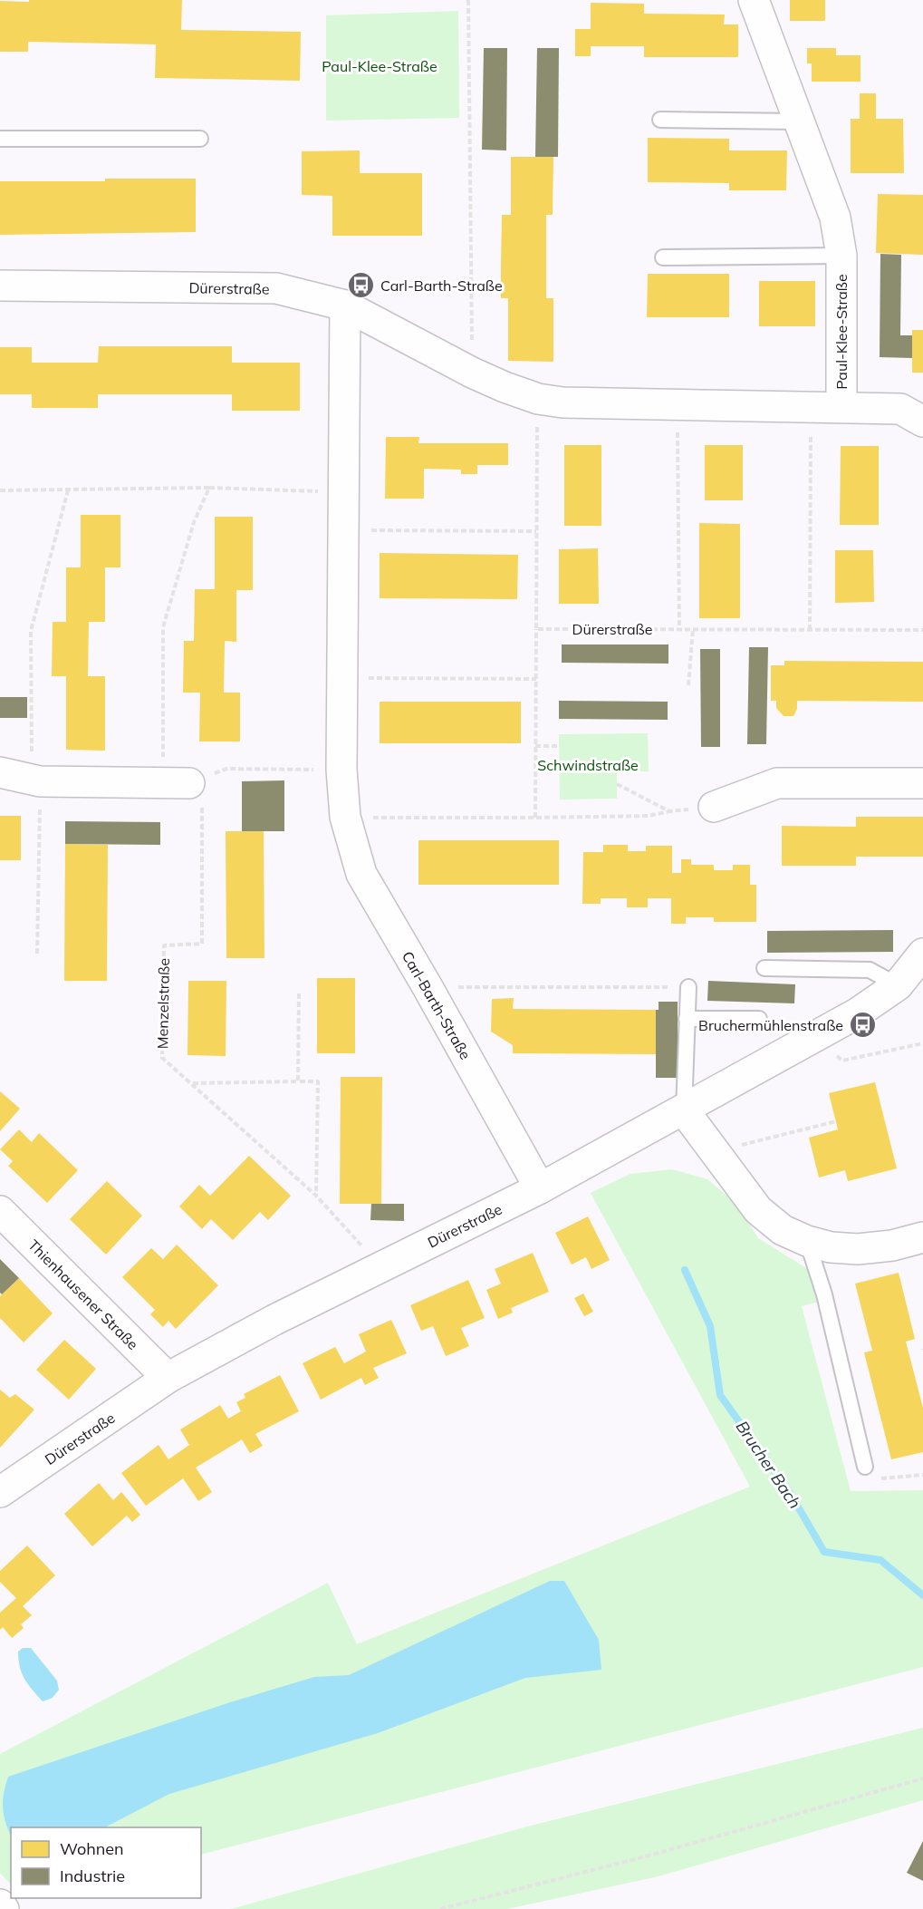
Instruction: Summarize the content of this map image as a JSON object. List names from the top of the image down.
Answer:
{
  "streets": {
    "street": [
      "Dürerstraße",
      "Paul-Klee-Straße",
      "Carl-Barth-Straße",
      "Thienhausener Straße"
    ],
    "path": ["Menzelstraße"]
  },
  "crossings": [
    ["Dürerstraße", "Paul-Klee-Straße"],
    ["Dürerstraße", "Carl-Barth-Straße"],
    ["Dürerstraße", "Thienhausener Straße"]
  ],
  "water": ["Brucher Bach"],
  "parks": ["Paul-Klee-Straße", "Schwindstraße"],
  "places": {
    "bus stop": ["Carl-Barth-Straße", "Bruchermühlenstraße"]
  },
  "legend": ["Wohnen", "Industrie"]
}
